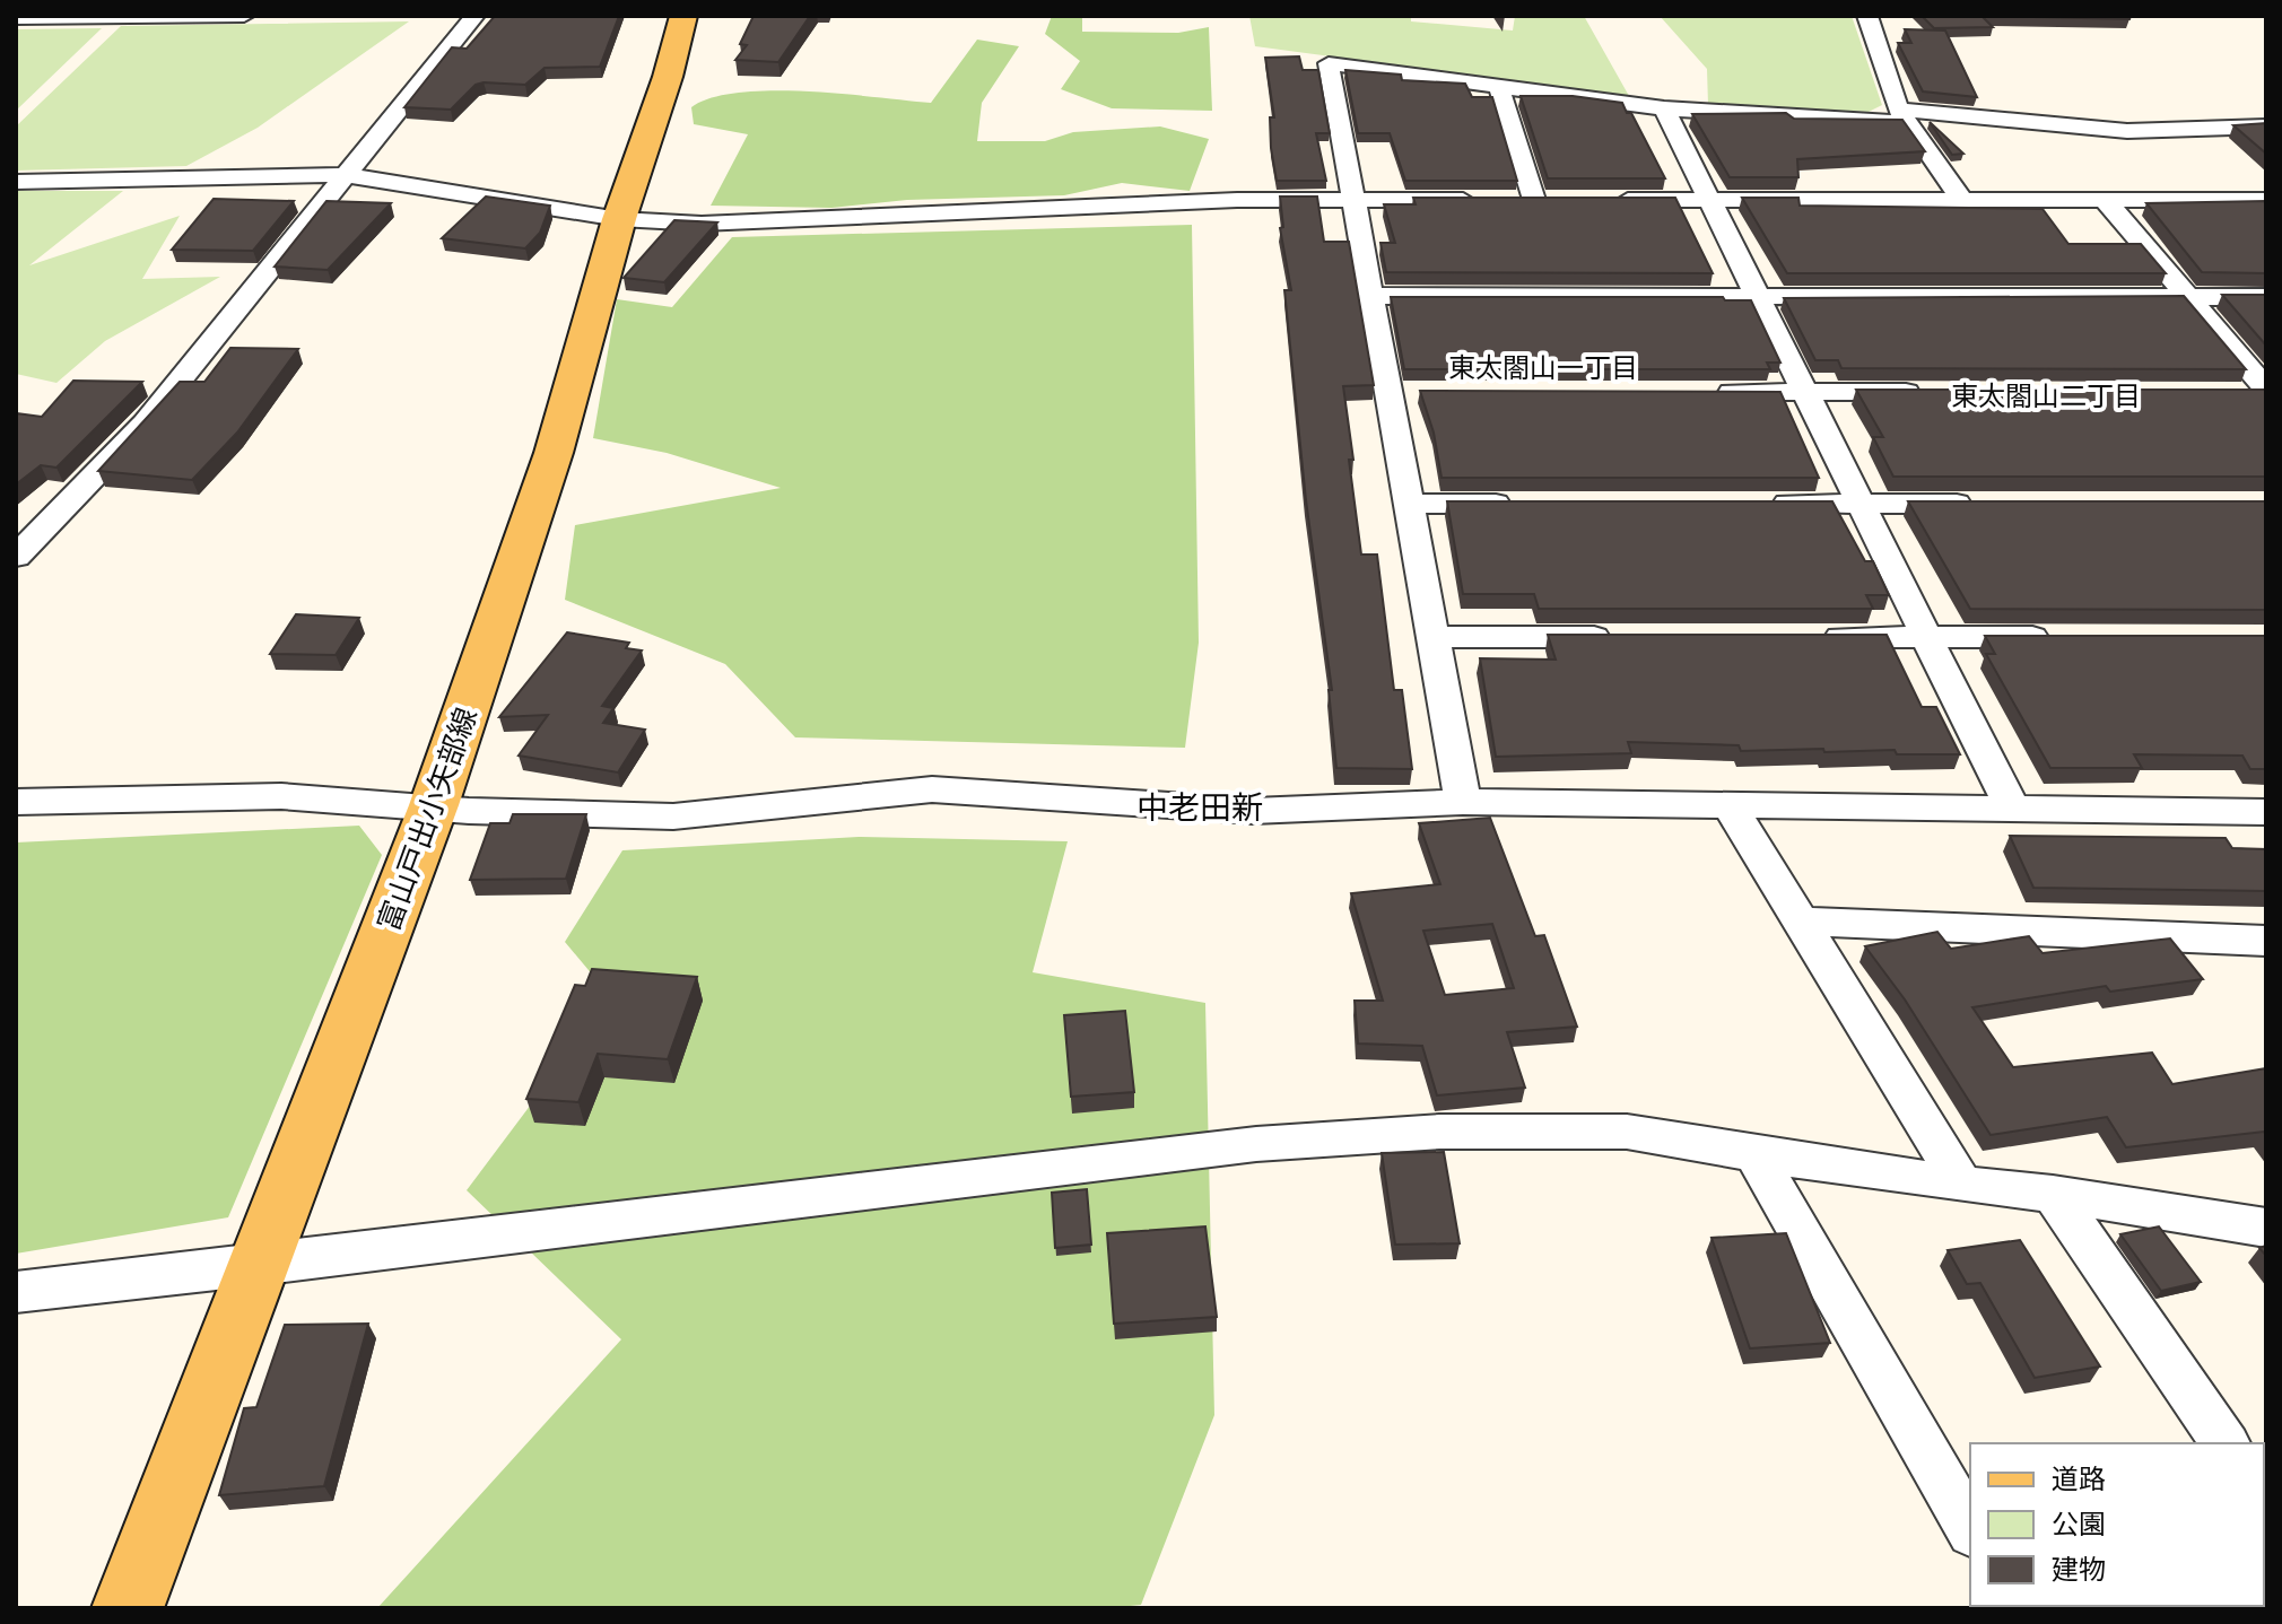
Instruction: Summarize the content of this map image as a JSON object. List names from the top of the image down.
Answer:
{
  "streets": {
    "main road": ["富山戸出小矢部線"]
  },
  "districts": ["東太閤山一丁目", "東太閤山二丁目", "中老田新"],
  "legend": ["道路", "公園", "建物"]
}
